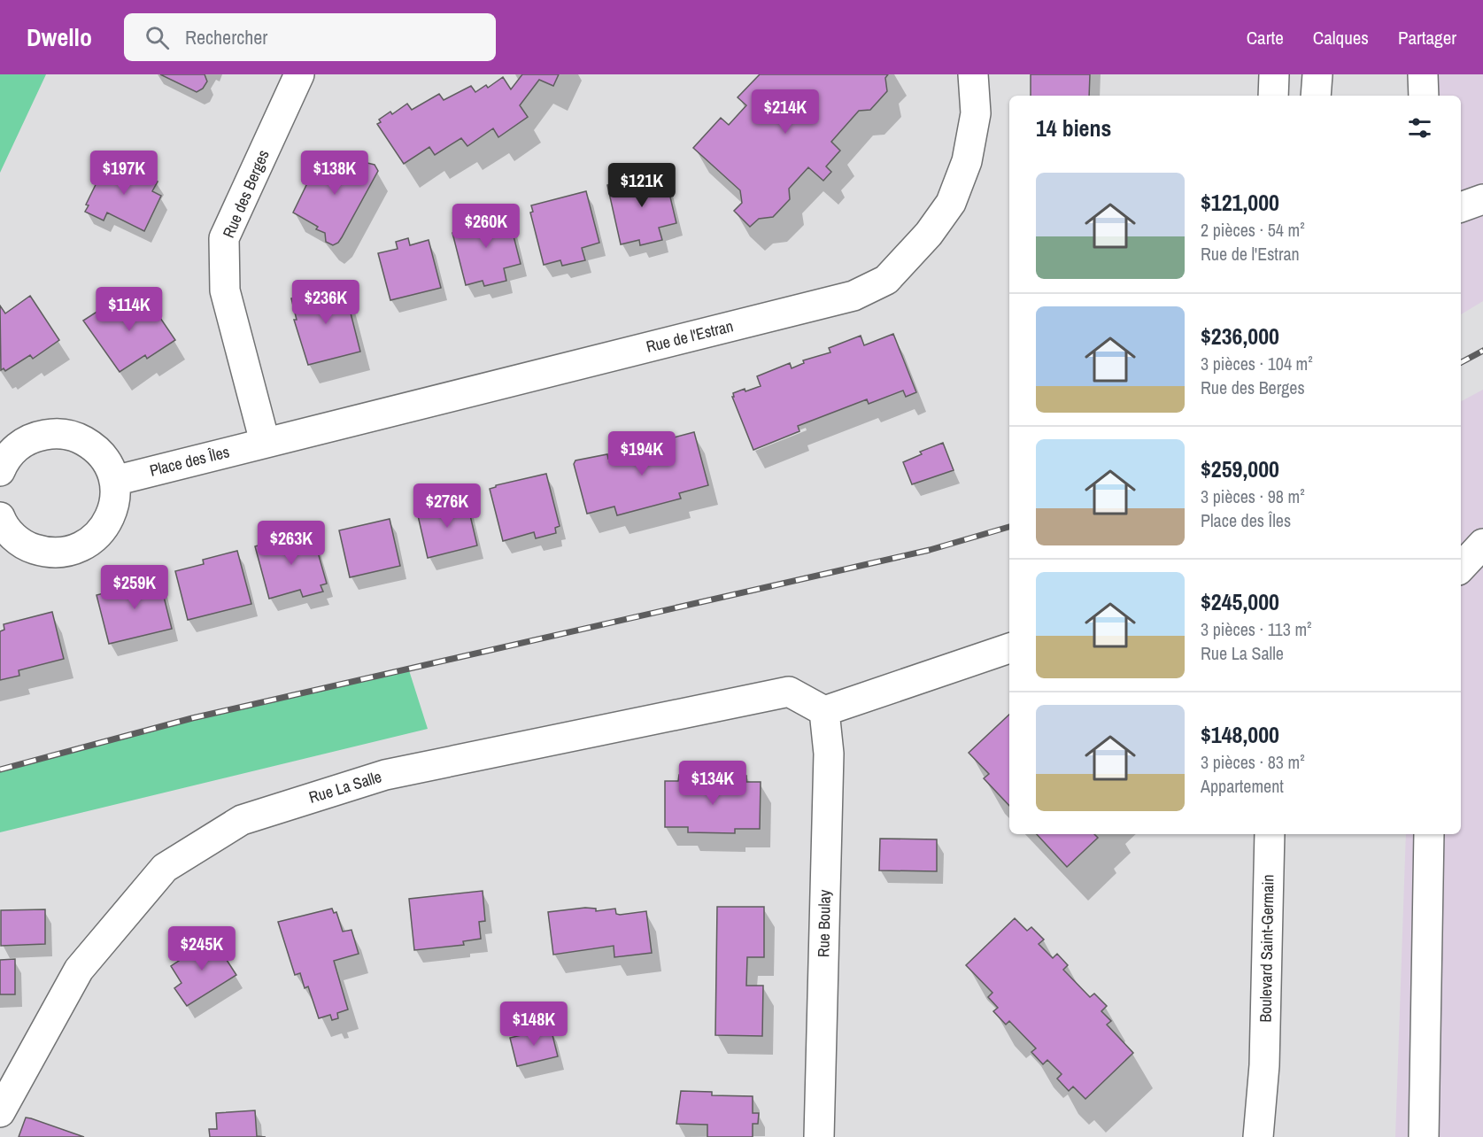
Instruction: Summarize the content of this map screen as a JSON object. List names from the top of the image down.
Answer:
{
  "streets": {
    "street": [
      "Rue des Berges",
      "Rue de l'Estran",
      "Place des Îles",
      "Rue La Salle",
      "Rue Boulay",
      "Boulevard Saint-Germain"
    ]
  },
  "crossings": [
    ["Rue des Berges", "Rue de l'Estran"],
    ["Rue des Berges", "Place des Îles"],
    ["Rue de l'Estran", "Place des Îles"],
    ["Rue La Salle", "Rue Boulay"]
  ],
  "page": {
    "header": "Dwello",
    "search": "Rechercher",
    "nav": ["Carte", "Calques", "Partager"],
    "price": [
      "$214K",
      "$197K",
      "$138K",
      "$121K",
      "$260K",
      "$236K",
      "$114K",
      "$194K",
      "$276K",
      "$263K",
      "$259K",
      "$134K",
      "$245K",
      "$148K"
    ],
    "heading": "14 biens",
    "list": [
      {
        "name": "$121,000",
        "note": "2 pièces · 54 m² · Rue de l'Estran"
      },
      {
        "name": "$236,000",
        "note": "3 pièces · 104 m² · Rue des Berges"
      },
      {
        "name": "$259,000",
        "note": "3 pièces · 98 m² · Place des Îles"
      },
      {
        "name": "$245,000",
        "note": "3 pièces · 113 m² · Rue La Salle"
      },
      {
        "name": "$148,000",
        "note": "3 pièces · 83 m² · Appartement"
      }
    ]
  }
}
